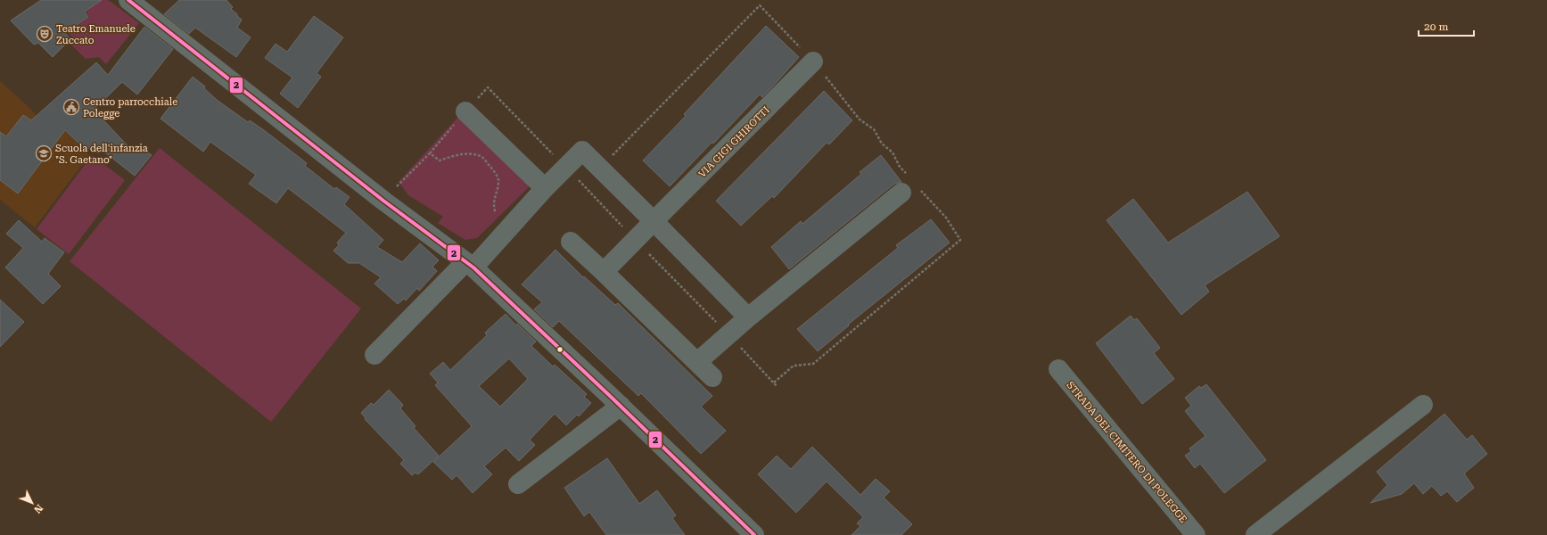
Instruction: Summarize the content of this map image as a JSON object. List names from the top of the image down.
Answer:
{
  "streets": {
    "street": ["VIA GIGI GHIROTTI", "STRADA DEL CIMITERO DI POLEGGE"]
  },
  "places": {
    "theatre": ["Teatro Emanuele Zuccato"],
    "public building": ["Centro parrocchiale Polegge"],
    "school or university": ["Scuola dell'infanzia \"S. Gaetano\""]
  },
  "lines": ["transit line 2"],
  "scale_bar": "20 m",
  "north": "bottom right"
}
